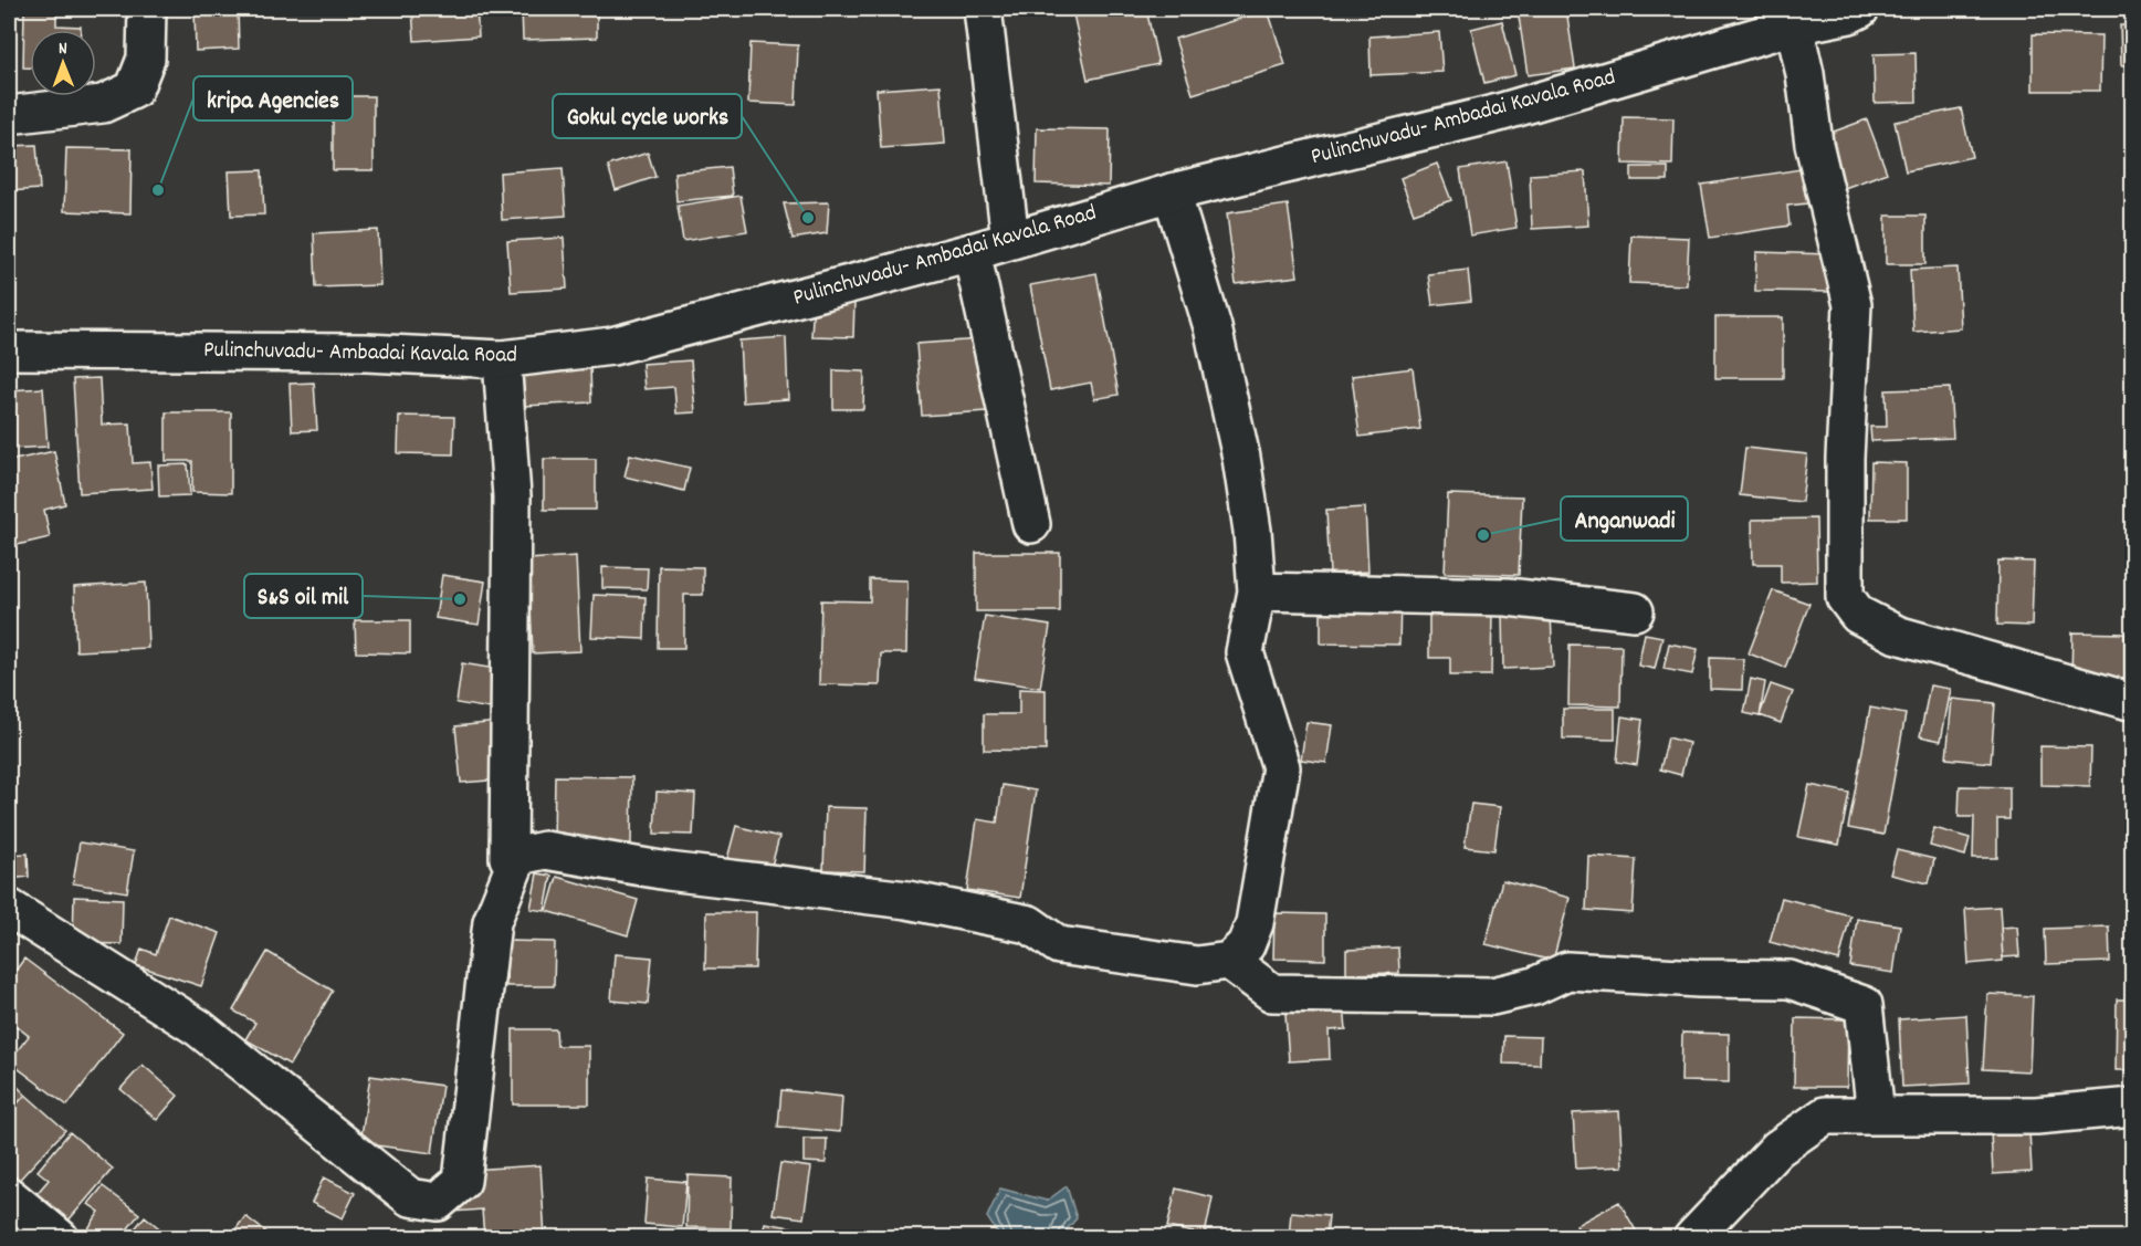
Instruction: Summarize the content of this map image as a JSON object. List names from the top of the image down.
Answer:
{
  "streets": {
    "street": ["Pulinchuvadu- Ambadai Kavala Road"]
  },
  "places": [
    "kripa Agencies",
    "Gokul cycle works",
    "Anganwadi",
    "S&S oil mil"
  ],
  "north": "top"
}
